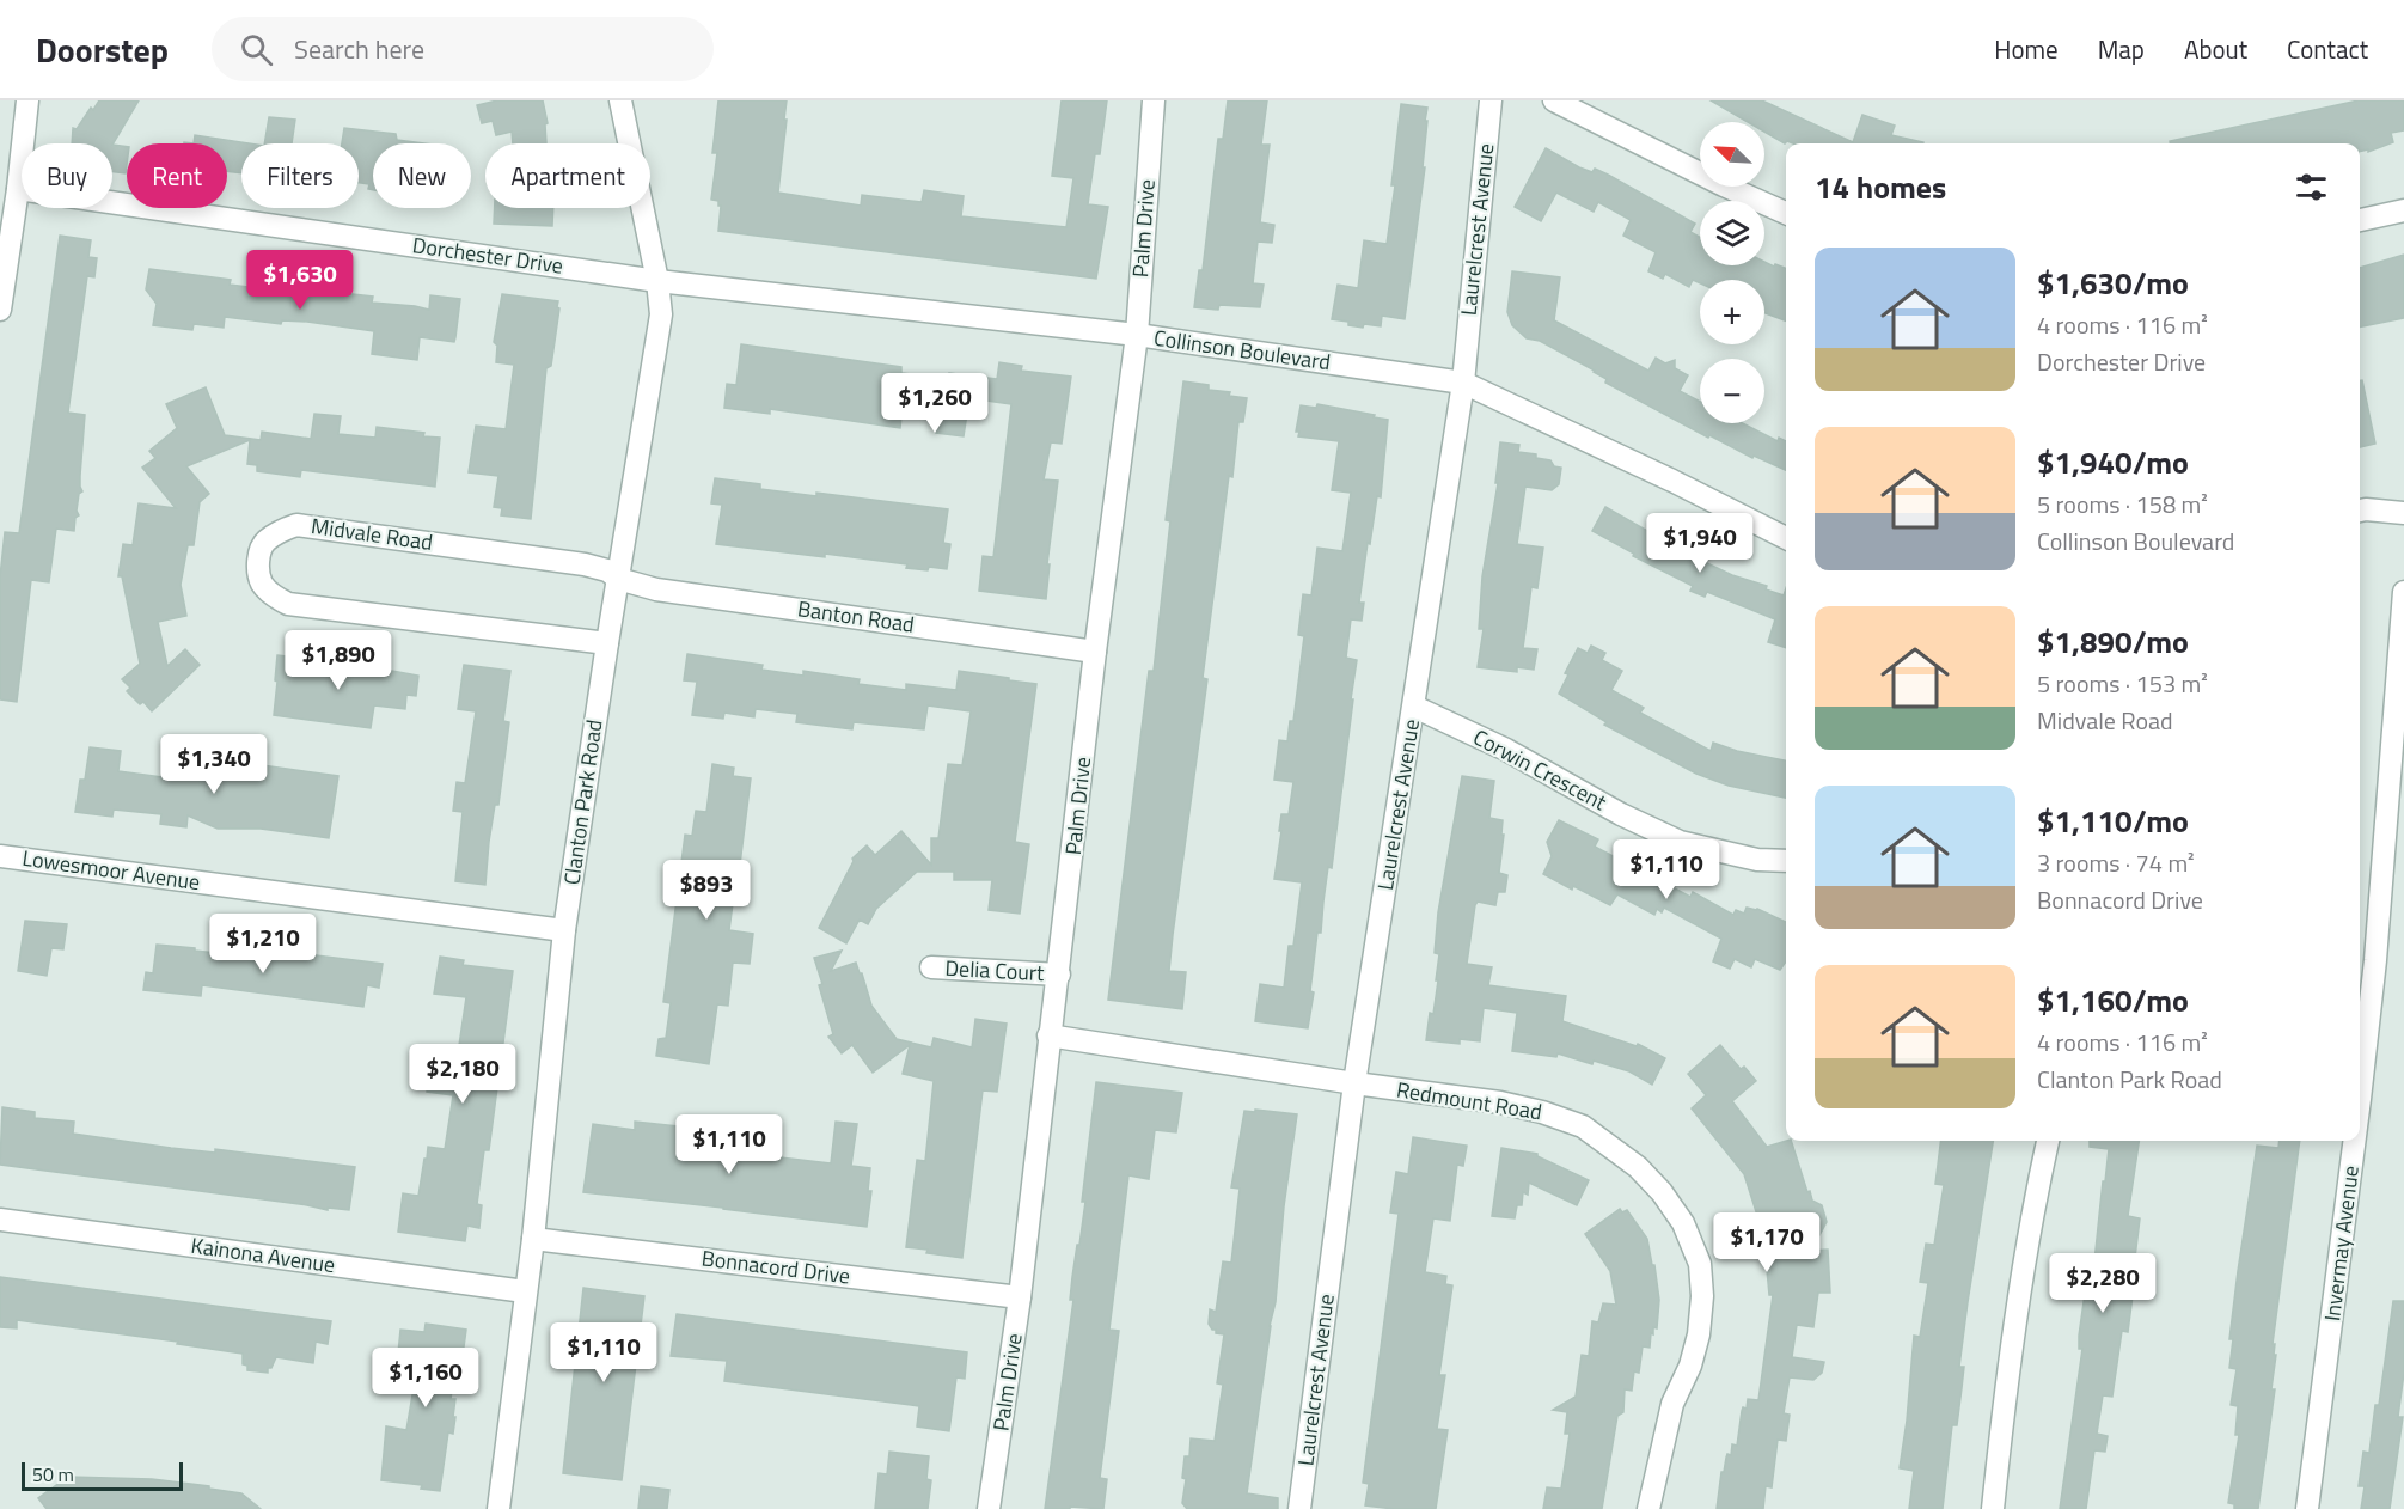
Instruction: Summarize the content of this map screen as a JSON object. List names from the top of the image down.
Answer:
{
  "streets": {
    "street": [
      "Palm Drive",
      "Laurelcrest Avenue",
      "Dorchester Drive",
      "Collinson Boulevard",
      "Midvale Road",
      "Banton Road",
      "Corwin Crescent",
      "Clanton Park Road",
      "Lowesmoor Avenue",
      "Delia Court",
      "Redmount Road",
      "Invermay Avenue",
      "Kainona Avenue",
      "Bonnacord Drive"
    ]
  },
  "crossings": [
    ["Palm Drive", "Collinson Boulevard"],
    ["Palm Drive", "Banton Road"],
    ["Palm Drive", "Delia Court"],
    ["Palm Drive", "Redmount Road"],
    ["Palm Drive", "Bonnacord Drive"],
    ["Laurelcrest Avenue", "Collinson Boulevard"],
    ["Laurelcrest Avenue", "Corwin Crescent"],
    ["Laurelcrest Avenue", "Redmount Road"],
    ["Dorchester Drive", "Collinson Boulevard"],
    ["Dorchester Drive", "Clanton Park Road"],
    ["Collinson Boulevard", "Clanton Park Road"],
    ["Midvale Road", "Banton Road"],
    ["Midvale Road", "Clanton Park Road"],
    ["Banton Road", "Clanton Park Road"],
    ["Clanton Park Road", "Lowesmoor Avenue"],
    ["Clanton Park Road", "Kainona Avenue"],
    ["Clanton Park Road", "Bonnacord Drive"]
  ],
  "scale_bar": "50 m",
  "north": "top left",
  "page": {
    "header": "Doorstep",
    "search": "Search here",
    "nav": [
      "Home",
      "Map",
      "About",
      "Contact"
    ],
    "map_buttons": ["+", "−"],
    "chip": [
      "Buy",
      "Rent",
      "Filters",
      "New",
      "Apartment"
    ],
    "heading": "14 homes",
    "list": [
      {
        "name": "$1,630/mo",
        "note": "4 rooms · 116 m² · Dorchester Drive"
      },
      {
        "name": "$1,940/mo",
        "note": "5 rooms · 158 m² · Collinson Boulevard"
      },
      {
        "name": "$1,890/mo",
        "note": "5 rooms · 153 m² · Midvale Road"
      },
      {
        "name": "$1,110/mo",
        "note": "3 rooms · 74 m² · Bonnacord Drive"
      },
      {
        "name": "$1,160/mo",
        "note": "4 rooms · 116 m² · Clanton Park Road"
      }
    ],
    "price": [
      "$1,630",
      "$1,260",
      "$1,940",
      "$1,890",
      "$1,340",
      "$1,110",
      "$893",
      "$1,210",
      "$2,180",
      "$1,110",
      "$1,170",
      "$2,280",
      "$1,110",
      "$1,160"
    ],
    "scale": "50 m"
  }
}
